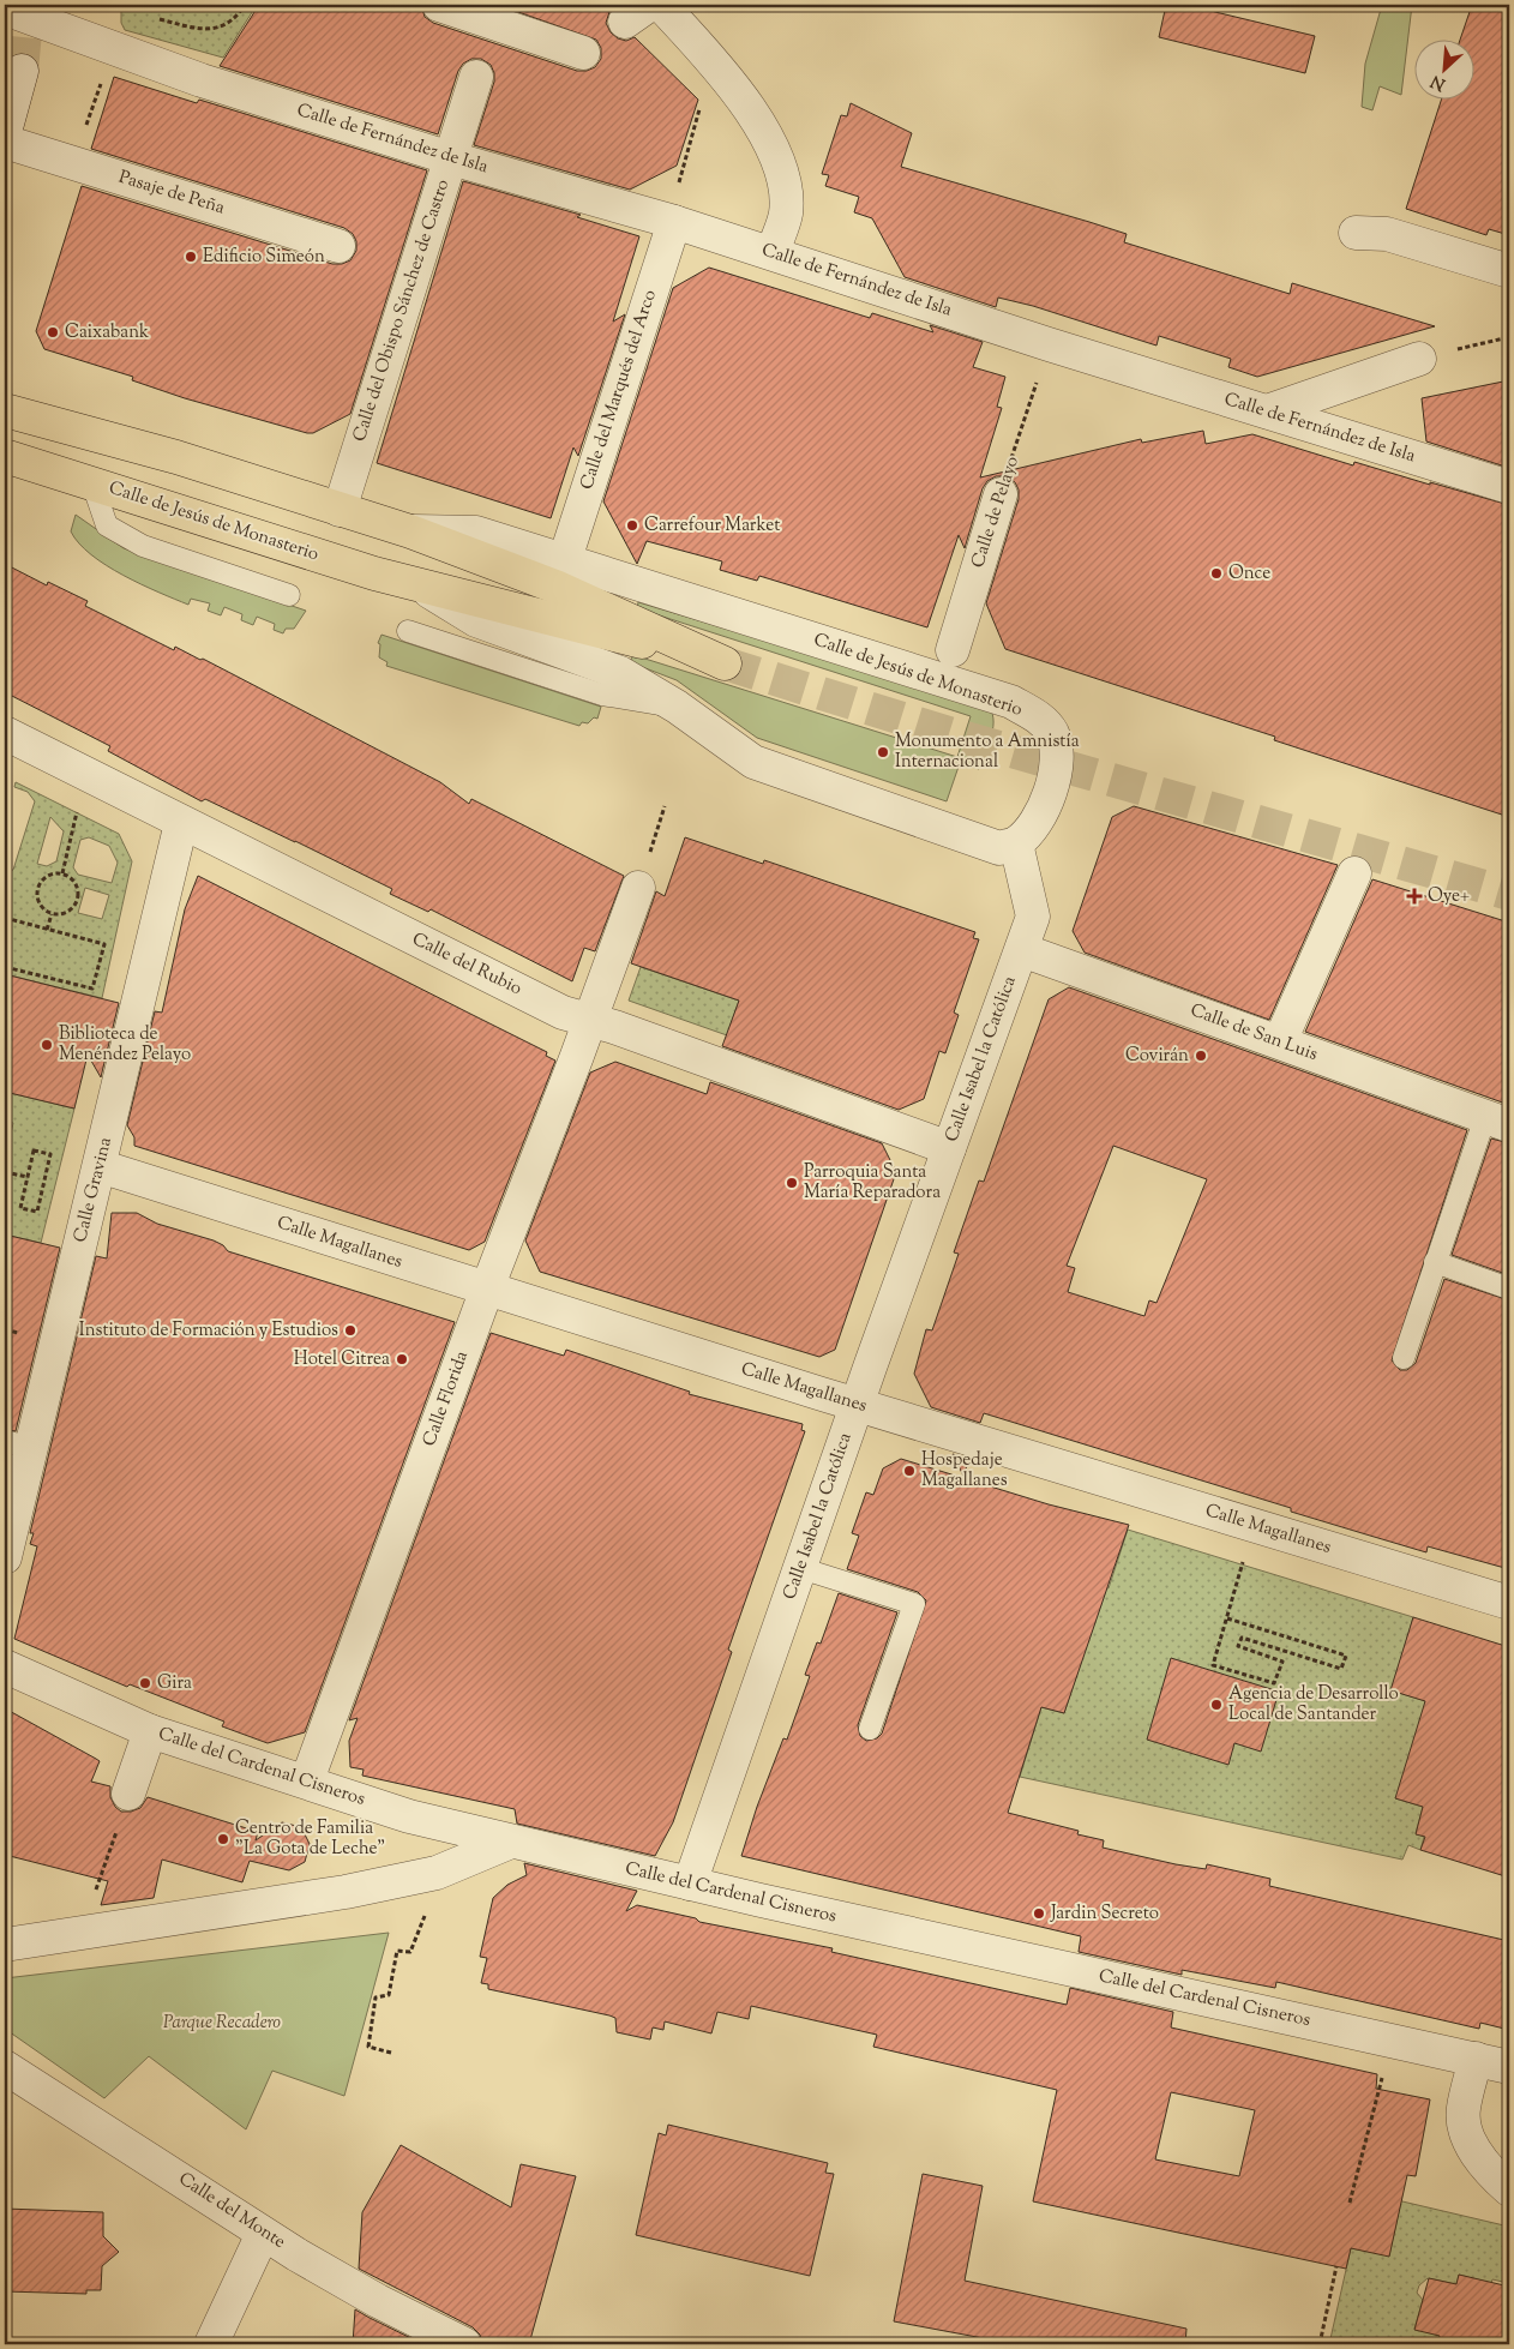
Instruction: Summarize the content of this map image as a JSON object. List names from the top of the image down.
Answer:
{
  "streets": {
    "main road": ["Calle de Jesús de Monasterio"],
    "street": [
      "Calle de Fernández de Isla",
      "Pasaje de Peña",
      "Calle del Obispo Sánchez de Castro",
      "Calle del Marqués del Arco",
      "Calle de Pelayo",
      "Calle del Rubio",
      "Calle de San Luis",
      "Calle Isabel la Católica",
      "Calle Gravina",
      "Calle Magallanes",
      "Calle Florida",
      "Calle del Cardenal Cisneros",
      "Calle del Monte"
    ]
  },
  "crossings": [
    ["Calle de Fernández de Isla", "Calle del Obispo Sánchez de Castro"],
    ["Calle de Fernández de Isla", "Calle del Marqués del Arco"],
    ["Calle del Obispo Sánchez de Castro", "Calle de Jesús de Monasterio"],
    ["Calle del Marqués del Arco", "Calle de Jesús de Monasterio"],
    ["Calle de Jesús de Monasterio", "Calle Isabel la Católica"],
    ["Calle del Rubio", "Calle Isabel la Católica"],
    ["Calle del Rubio", "Calle Gravina"],
    ["Calle del Rubio", "Calle Florida"],
    ["Calle de San Luis", "Calle Isabel la Católica"],
    ["Calle Isabel la Católica", "Calle Magallanes"],
    ["Calle Isabel la Católica", "Calle del Cardenal Cisneros"],
    ["Calle Gravina", "Calle Magallanes"],
    ["Calle Magallanes", "Calle Florida"],
    ["Calle Florida", "Calle del Cardenal Cisneros"]
  ],
  "parks": ["Parque Recadero"],
  "places": {
    "other": [
      "Edificio Simeón",
      "Caixabank",
      "Carrefour Market",
      "Once",
      "Monumento a Amnistía Internacional",
      "Biblioteca de Menéndez Pelayo",
      "Covirán",
      "Parroquia Santa María Reparadora",
      "Instituto de Formación y Estudios",
      "Hotel Citrea",
      "Hospedaje Magallanes",
      "Gira",
      "Agencia de Desarrollo Local de Santander",
      "Centro de Familia \"La Gota de Leche\"",
      "Jardin Secreto"
    ],
    "health": ["Oye+"]
  },
  "north": "bottom left"
}
